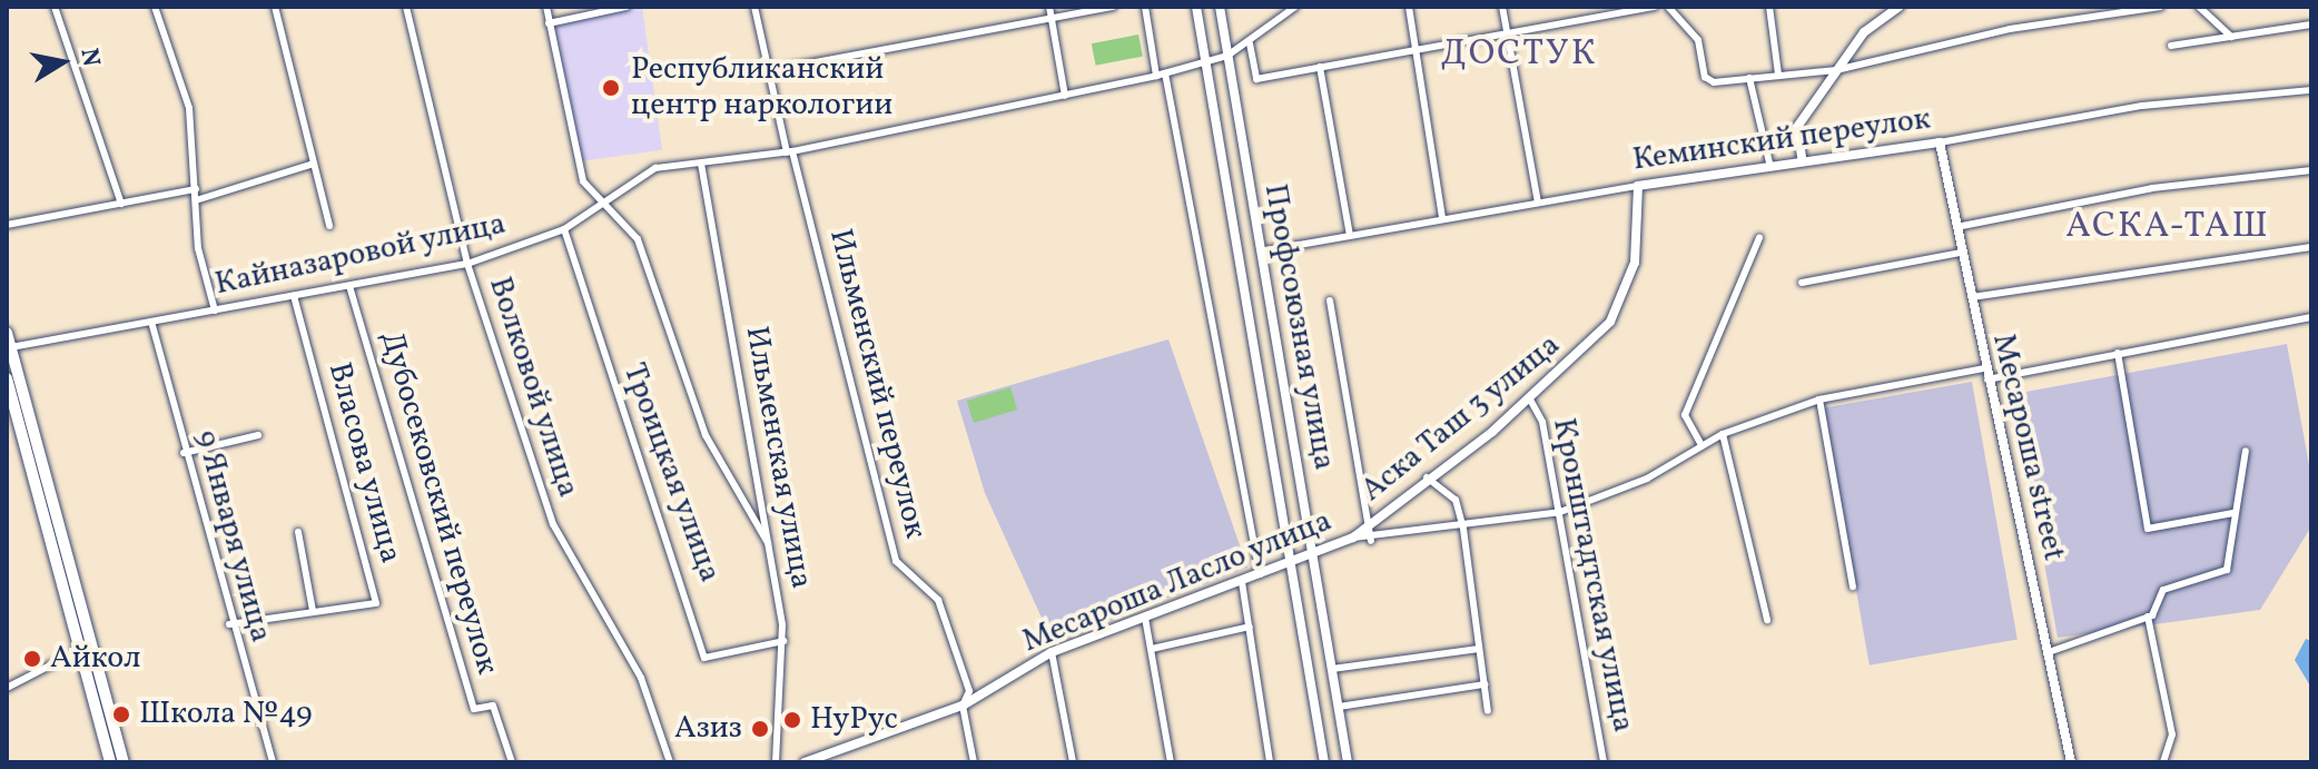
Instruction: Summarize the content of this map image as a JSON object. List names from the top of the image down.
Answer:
{
  "streets": {
    "street": [
      "Кеминский переулок",
      "Кайназаровой улица",
      "Профсоюзная улица",
      "Ильменский переулок",
      "Волковой улица",
      "Аска Таш 3 улица",
      "Месароша street",
      "Ильменская улица",
      "Власова улица",
      "Троицкая улица",
      "Дубосековский переулок",
      "9 Января улица",
      "Кронштадтская улица",
      "Месароша Ласло улица"
    ]
  },
  "crossings": [
    ["Кеминский переулок", "Профсоюзная улица"],
    ["Кеминский переулок", "Аска Таш 3 улица"],
    ["Кеминский переулок", "Месароша street"],
    ["Кайназаровой улица", "Профсоюзная улица"],
    ["Кайназаровой улица", "Ильменский переулок"],
    ["Кайназаровой улица", "Волковой улица"],
    ["Кайназаровой улица", "Ильменская улица"],
    ["Кайназаровой улица", "Власова улица"],
    ["Кайназаровой улица", "Троицкая улица"],
    ["Кайназаровой улица", "Дубосековский переулок"],
    ["Кайназаровой улица", "9 Января улица"],
    ["Профсоюзная улица", "Месароша Ласло улица"],
    ["Ильменский переулок", "Месароша Ласло улица"],
    ["Аска Таш 3 улица", "Кронштадтская улица"],
    ["Аска Таш 3 улица", "Месароша Ласло улица"],
    ["Месароша street", "Месароша Ласло улица"],
    ["Ильменская улица", "Троицкая улица"],
    ["Власова улица", "9 Января улица"],
    ["Кронштадтская улица", "Месароша Ласло улица"]
  ],
  "districts": ["ДОСТУК", "АСКА-ТАШ"],
  "places": [
    "Республиканский центр наркологии",
    "Айкол",
    "Школа №49",
    "НуРус",
    "Азиз"
  ],
  "north": "right"
}
